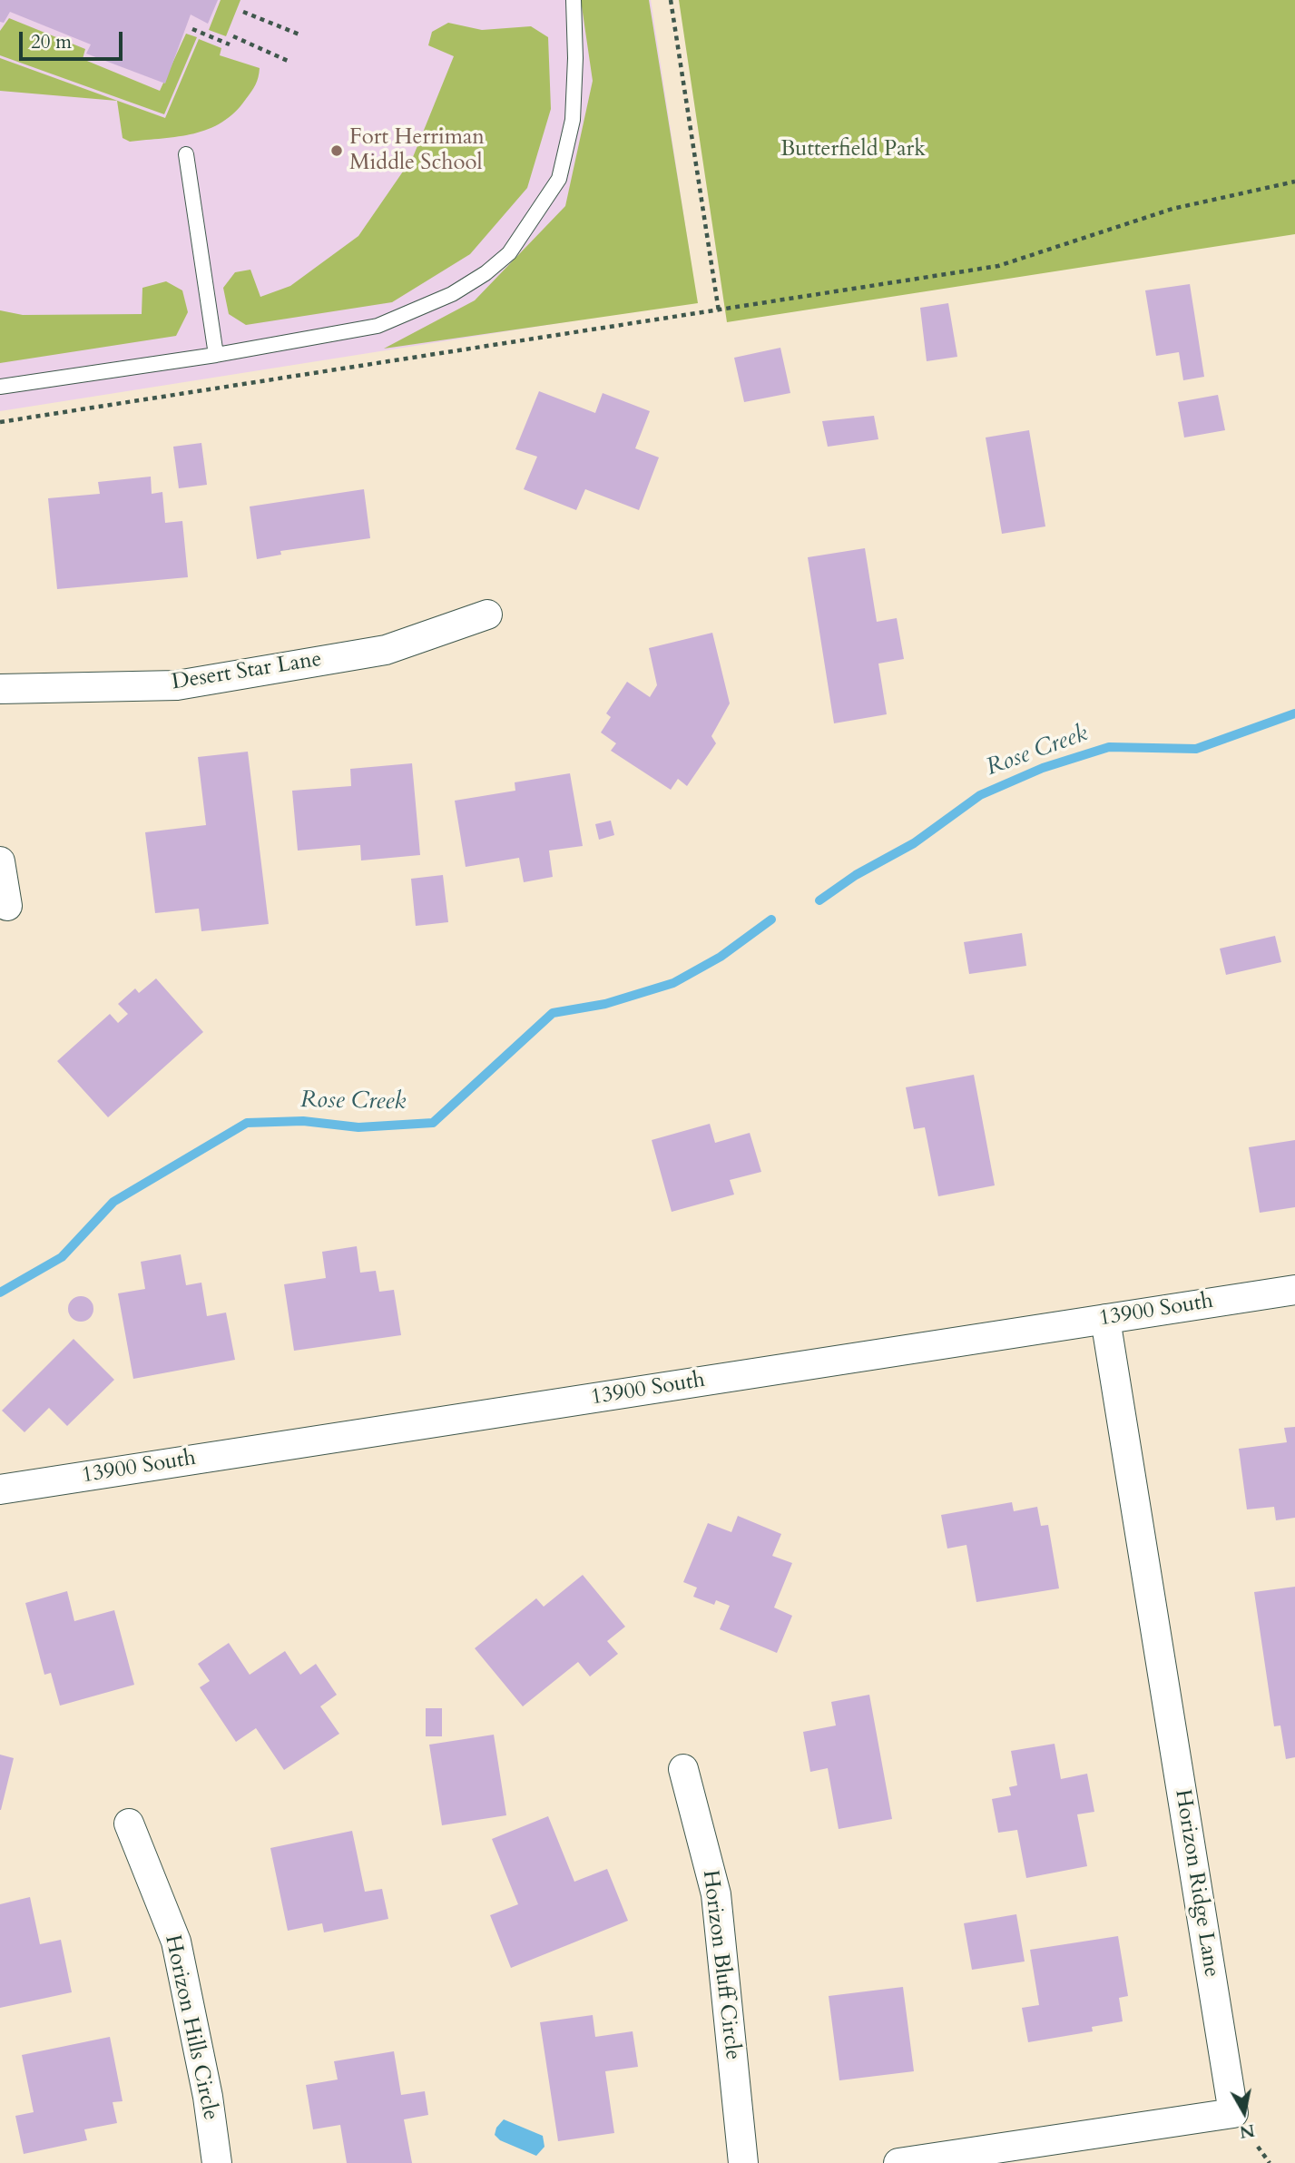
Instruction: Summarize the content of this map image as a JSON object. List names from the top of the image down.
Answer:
{
  "streets": {
    "street": [
      "Desert Star Lane",
      "13900 South",
      "Horizon Ridge Lane",
      "Horizon Bluff Circle",
      "Horizon Hills Circle"
    ]
  },
  "crossings": [
    ["13900 South", "Horizon Ridge Lane"]
  ],
  "water": ["Rose Creek"],
  "parks": ["Butterfield Park"],
  "places": ["Fort Herriman Middle School"],
  "scale_bar": "20 m",
  "north": "bottom"
}
